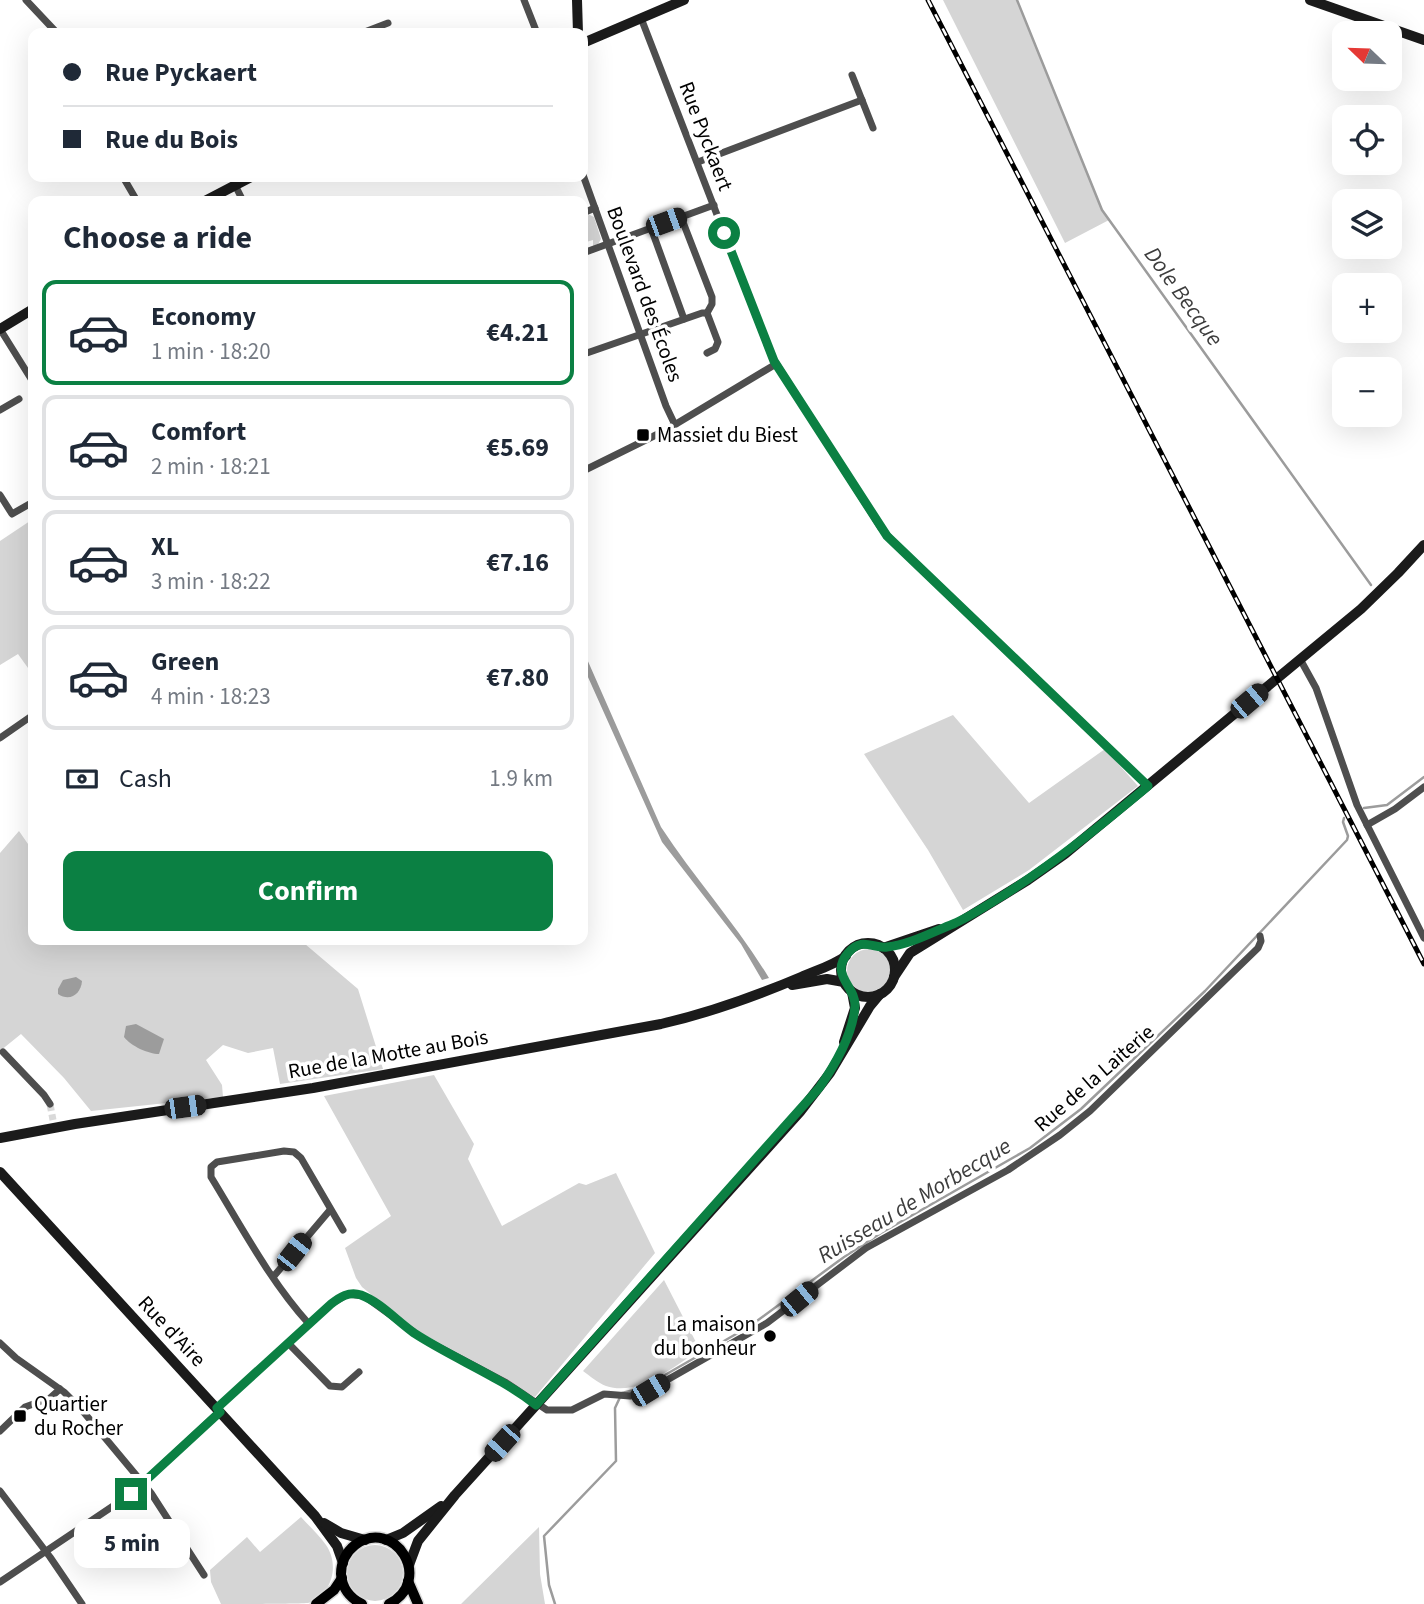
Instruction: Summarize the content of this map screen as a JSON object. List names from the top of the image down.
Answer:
{
  "streets": {
    "main road": ["Rue de la Motte au Bois", "Rue d'Aire"],
    "street": ["Rue Pyckaert", "Boulevard des Écoles", "Rue de la Laiterie"]
  },
  "crossings": [
    ["Rue de la Laiterie", "Rue d'Aire"]
  ],
  "water": ["Dole Becque", "Ruisseau de Morbecque"],
  "places": {
    "transit": ["Massiet du Biest", "Quartier du Rocher"],
    "other": ["La maison du bonheur"]
  },
  "north": "top left",
  "page": {
    "map_buttons": ["+", "−"],
    "banner": ["Rue Pyckaert", "Rue du Bois"],
    "heading": "Choose a ride",
    "list": [
      {
        "name": "Economy",
        "note": "1 min · 18:20",
        "value": "€4.21"
      },
      {
        "name": "Comfort",
        "note": "2 min · 18:21",
        "value": "€5.69"
      },
      {
        "name": "XL",
        "note": "3 min · 18:22",
        "value": "€7.16"
      },
      {
        "name": "Green",
        "note": "4 min · 18:23",
        "value": "€7.80"
      }
    ],
    "pay": ["Cash", "1.9 km"],
    "buttons": "Confirm",
    "bubble": "5 min"
  }
}
